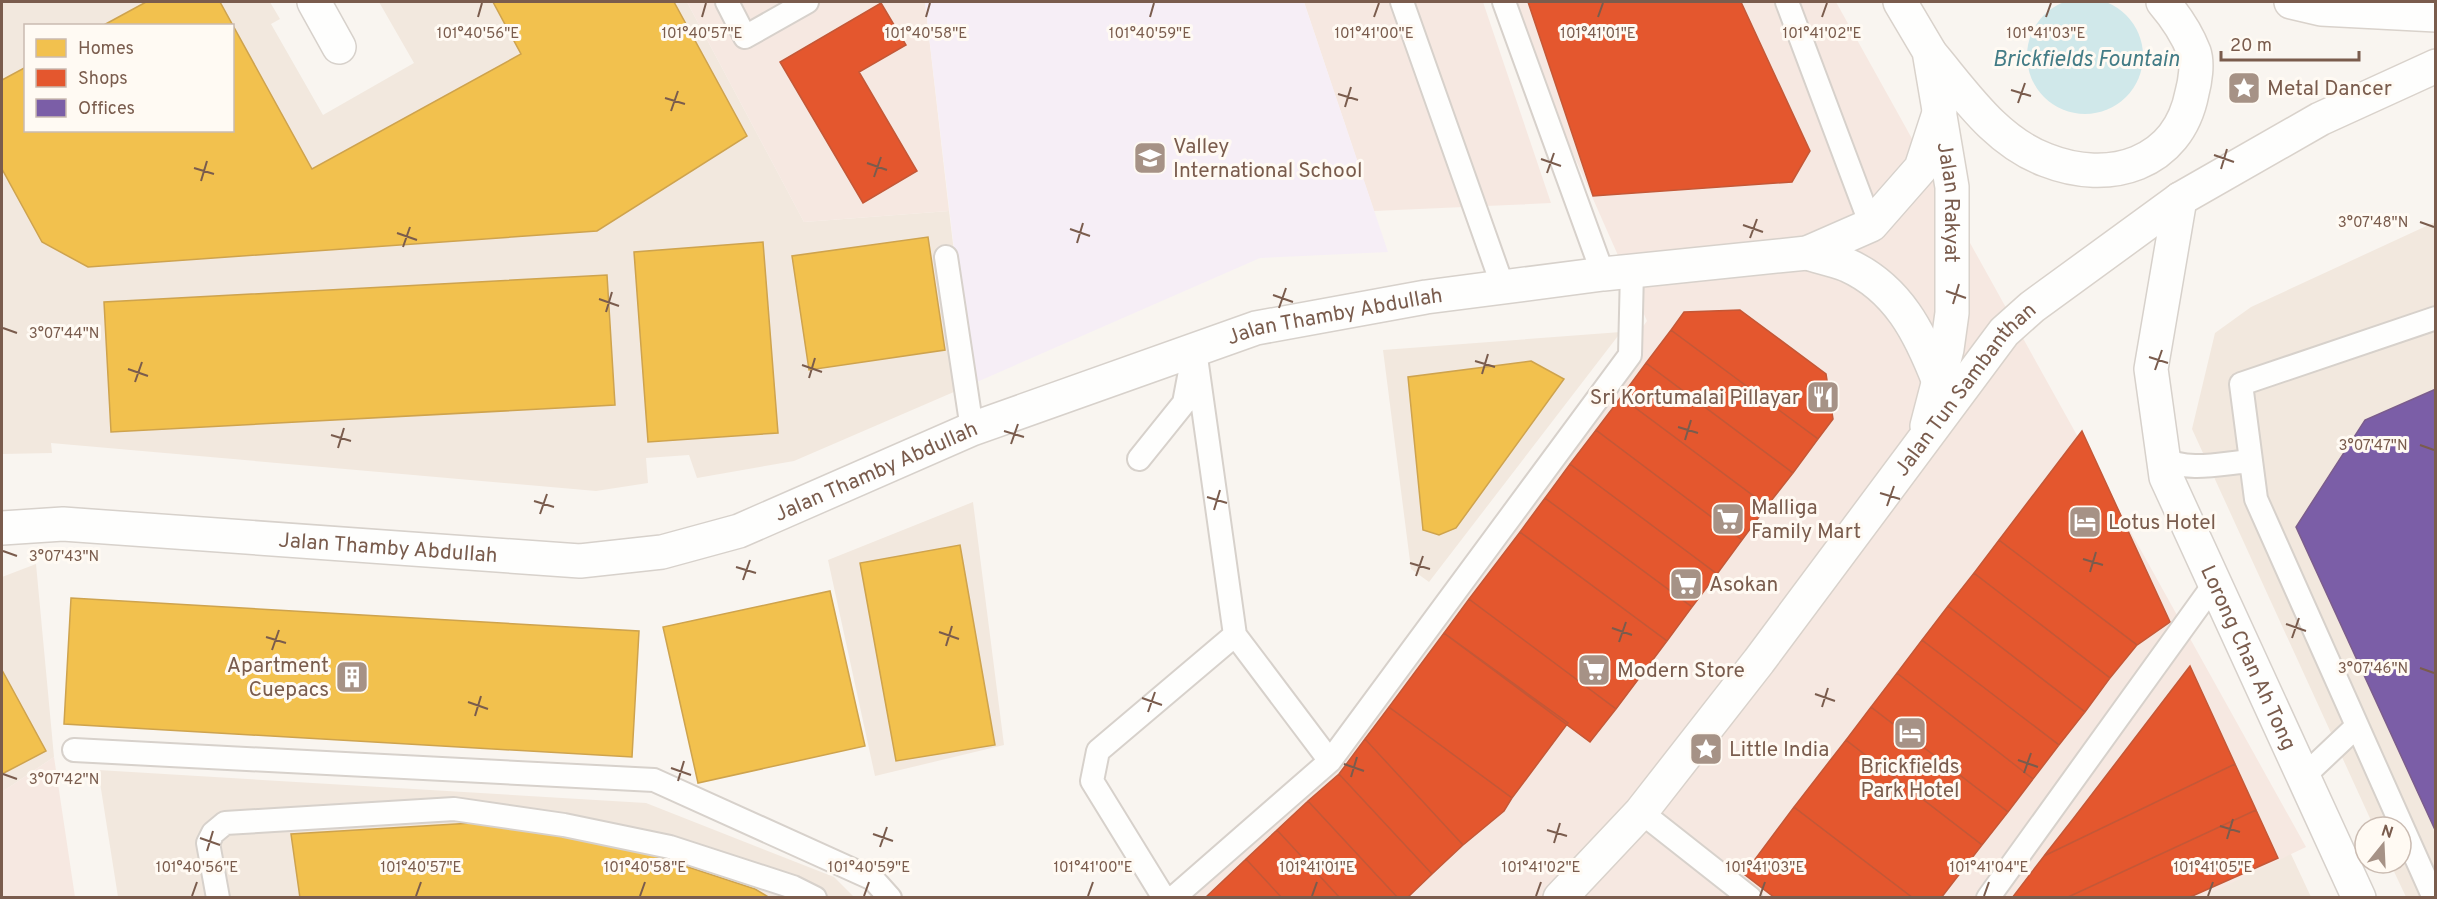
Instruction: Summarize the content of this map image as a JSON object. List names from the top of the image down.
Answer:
{
  "streets": {
    "street": [
      "Jalan Rakyat",
      "Jalan Thamby Abdullah",
      "Jalan Tun Sambanthan",
      "Lorong Chan Ah Tong"
    ]
  },
  "crossings": [
    ["Jalan Rakyat", "Jalan Thamby Abdullah"],
    ["Jalan Rakyat", "Jalan Tun Sambanthan"],
    ["Jalan Tun Sambanthan", "Lorong Chan Ah Tong"]
  ],
  "water": ["Brickfields Fountain"],
  "places": {
    "place": ["Metal Dancer", "Little India"],
    "school or university": ["Valley International School"],
    "restaurant": ["Sri Kortumalai Pillayar"],
    "supermarket": ["Malliga Family Mart", "Asokan", "Modern Store"],
    "hotel": ["Lotus Hotel", "Brickfields Park Hotel"],
    "building": ["Apartment Cuepacs"]
  },
  "legend": ["Homes", "Shops", "Offices"],
  "scale_bar": "20 m",
  "north": "top",
  "coordinates": [
    "101°40'56\"E",
    "101°40'57\"E",
    "101°40'58\"E",
    "101°40'59\"E",
    "101°41'00\"E",
    "101°41'01\"E",
    "101°41'02\"E",
    "101°41'03\"E",
    "3°07'48\"N",
    "3°07'44\"N",
    "3°07'47\"N",
    "3°07'43\"N",
    "3°07'46\"N",
    "3°07'42\"N",
    "101°41'04\"E",
    "101°41'05\"E"
  ]
}
